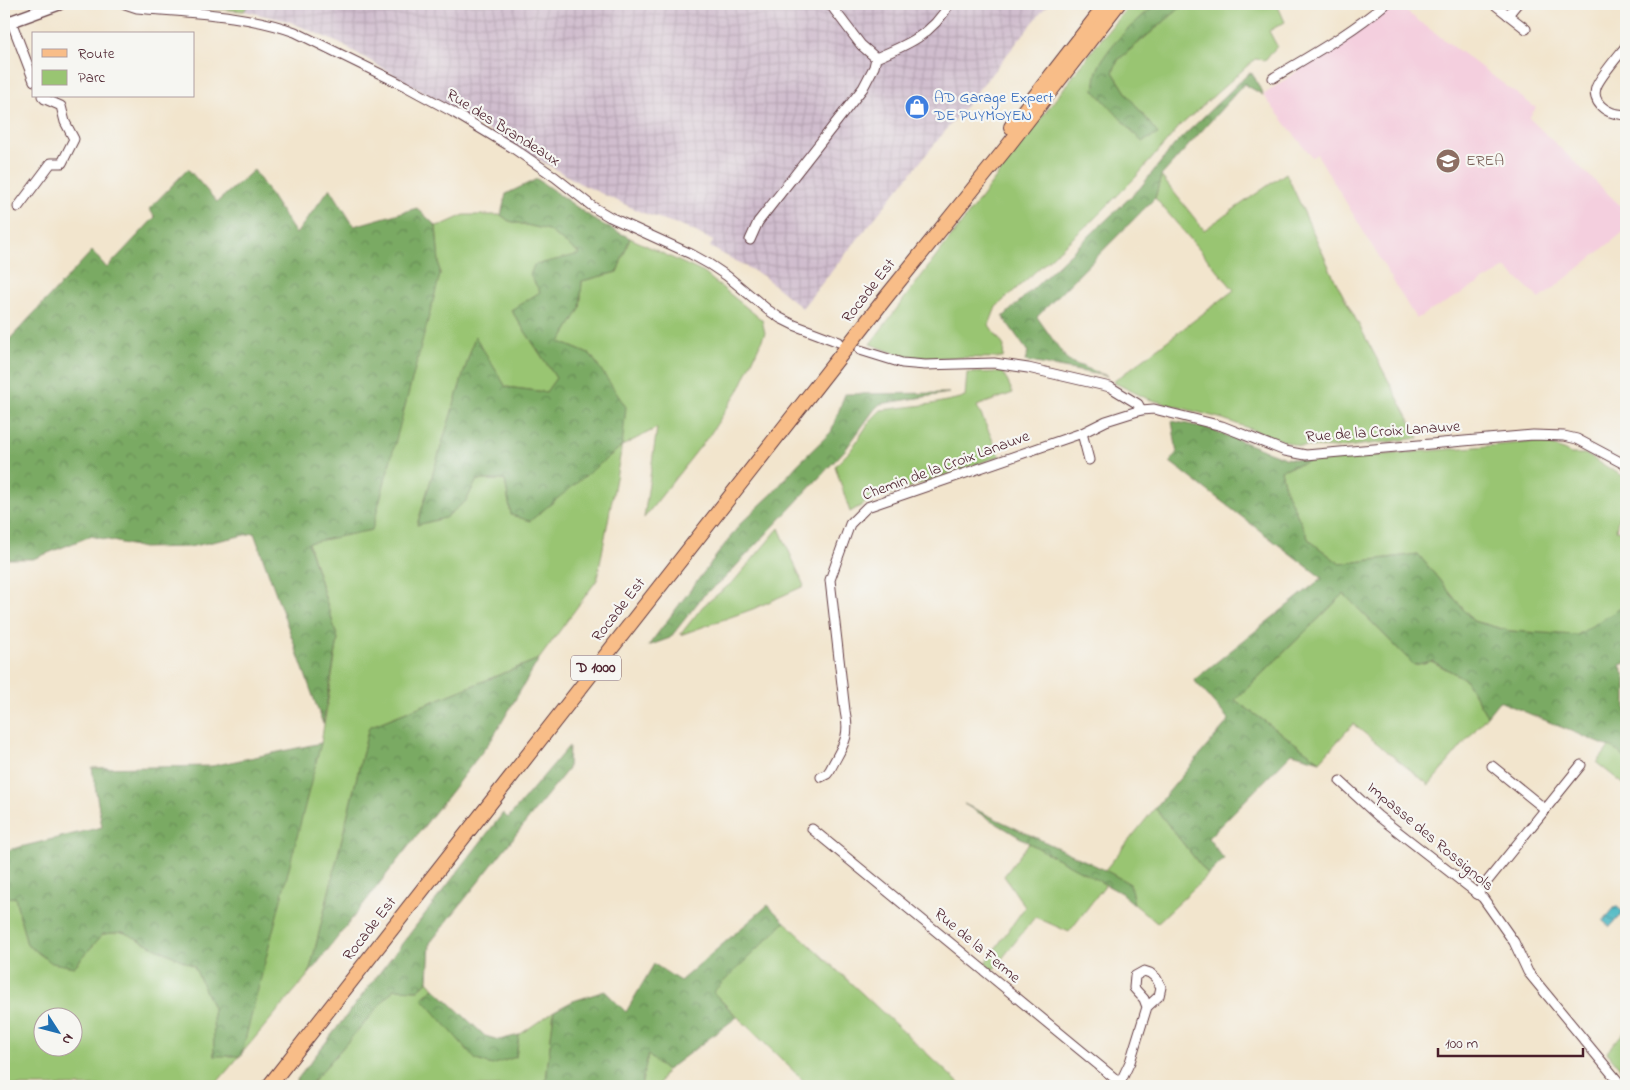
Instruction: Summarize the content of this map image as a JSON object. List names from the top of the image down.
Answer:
{
  "streets": {
    "main road": ["Rocade Est", "D 1000"],
    "street": [
      "Rue des Brandeaux",
      "Rue de la Croix Lanauve",
      "Chemin de la Croix Lanauve",
      "Impasse des Rossignols",
      "Rue de la Ferme"
    ]
  },
  "crossings": [
    ["Rue de la Croix Lanauve", "Chemin de la Croix Lanauve"]
  ],
  "places": {
    "shop": ["AD Garage Expert DE PUYMOYEN"],
    "school or university": ["EREA"]
  },
  "legend": ["Route", "Parc"],
  "scale_bar": "100 m",
  "north": "bottom right"
}
